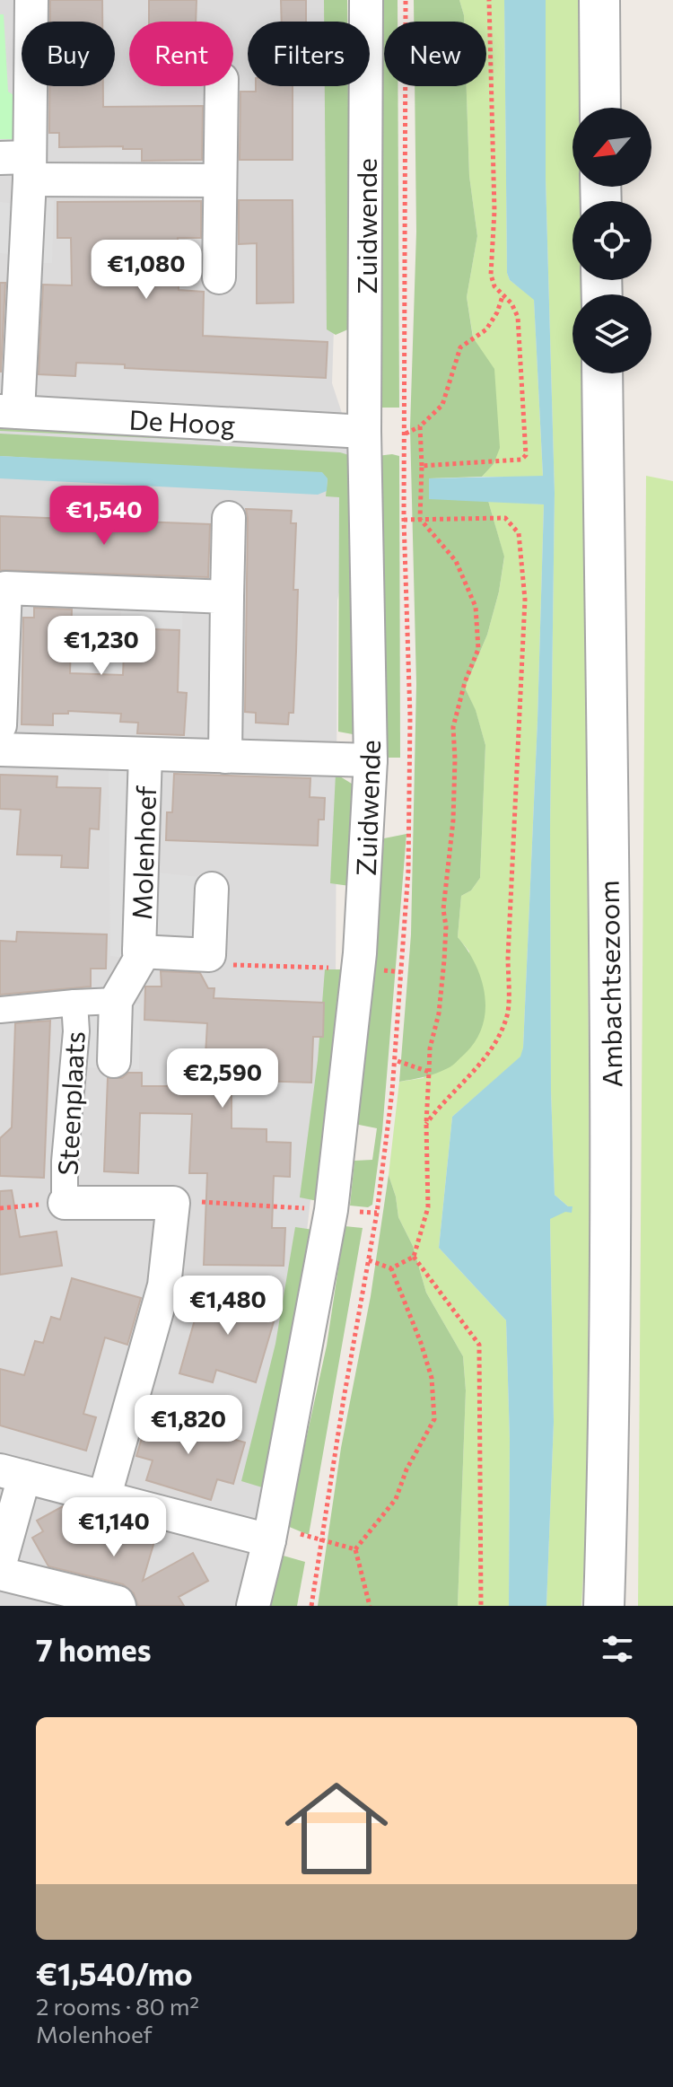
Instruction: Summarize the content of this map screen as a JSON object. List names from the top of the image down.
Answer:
{
  "streets": {
    "street": [
      "Zuidwende",
      "De Hoog",
      "Molenhoef",
      "Ambachtsezoom",
      "Steenplaats"
    ]
  },
  "crossings": [
    ["Zuidwende", "De Hoog"],
    ["Zuidwende", "Molenhoef"],
    ["Molenhoef", "Steenplaats"]
  ],
  "north": "bottom left",
  "page": {
    "chip": [
      "Buy",
      "Rent",
      "Filters",
      "New"
    ],
    "price": [
      "€1,080",
      "€1,540",
      "€1,230",
      "€2,590",
      "€1,480",
      "€1,820",
      "€1,140"
    ],
    "heading": "7 homes",
    "list": [
      {
        "name": "€1,540/mo",
        "note": "2 rooms · 80 m² · Molenhoef"
      }
    ]
  }
}
